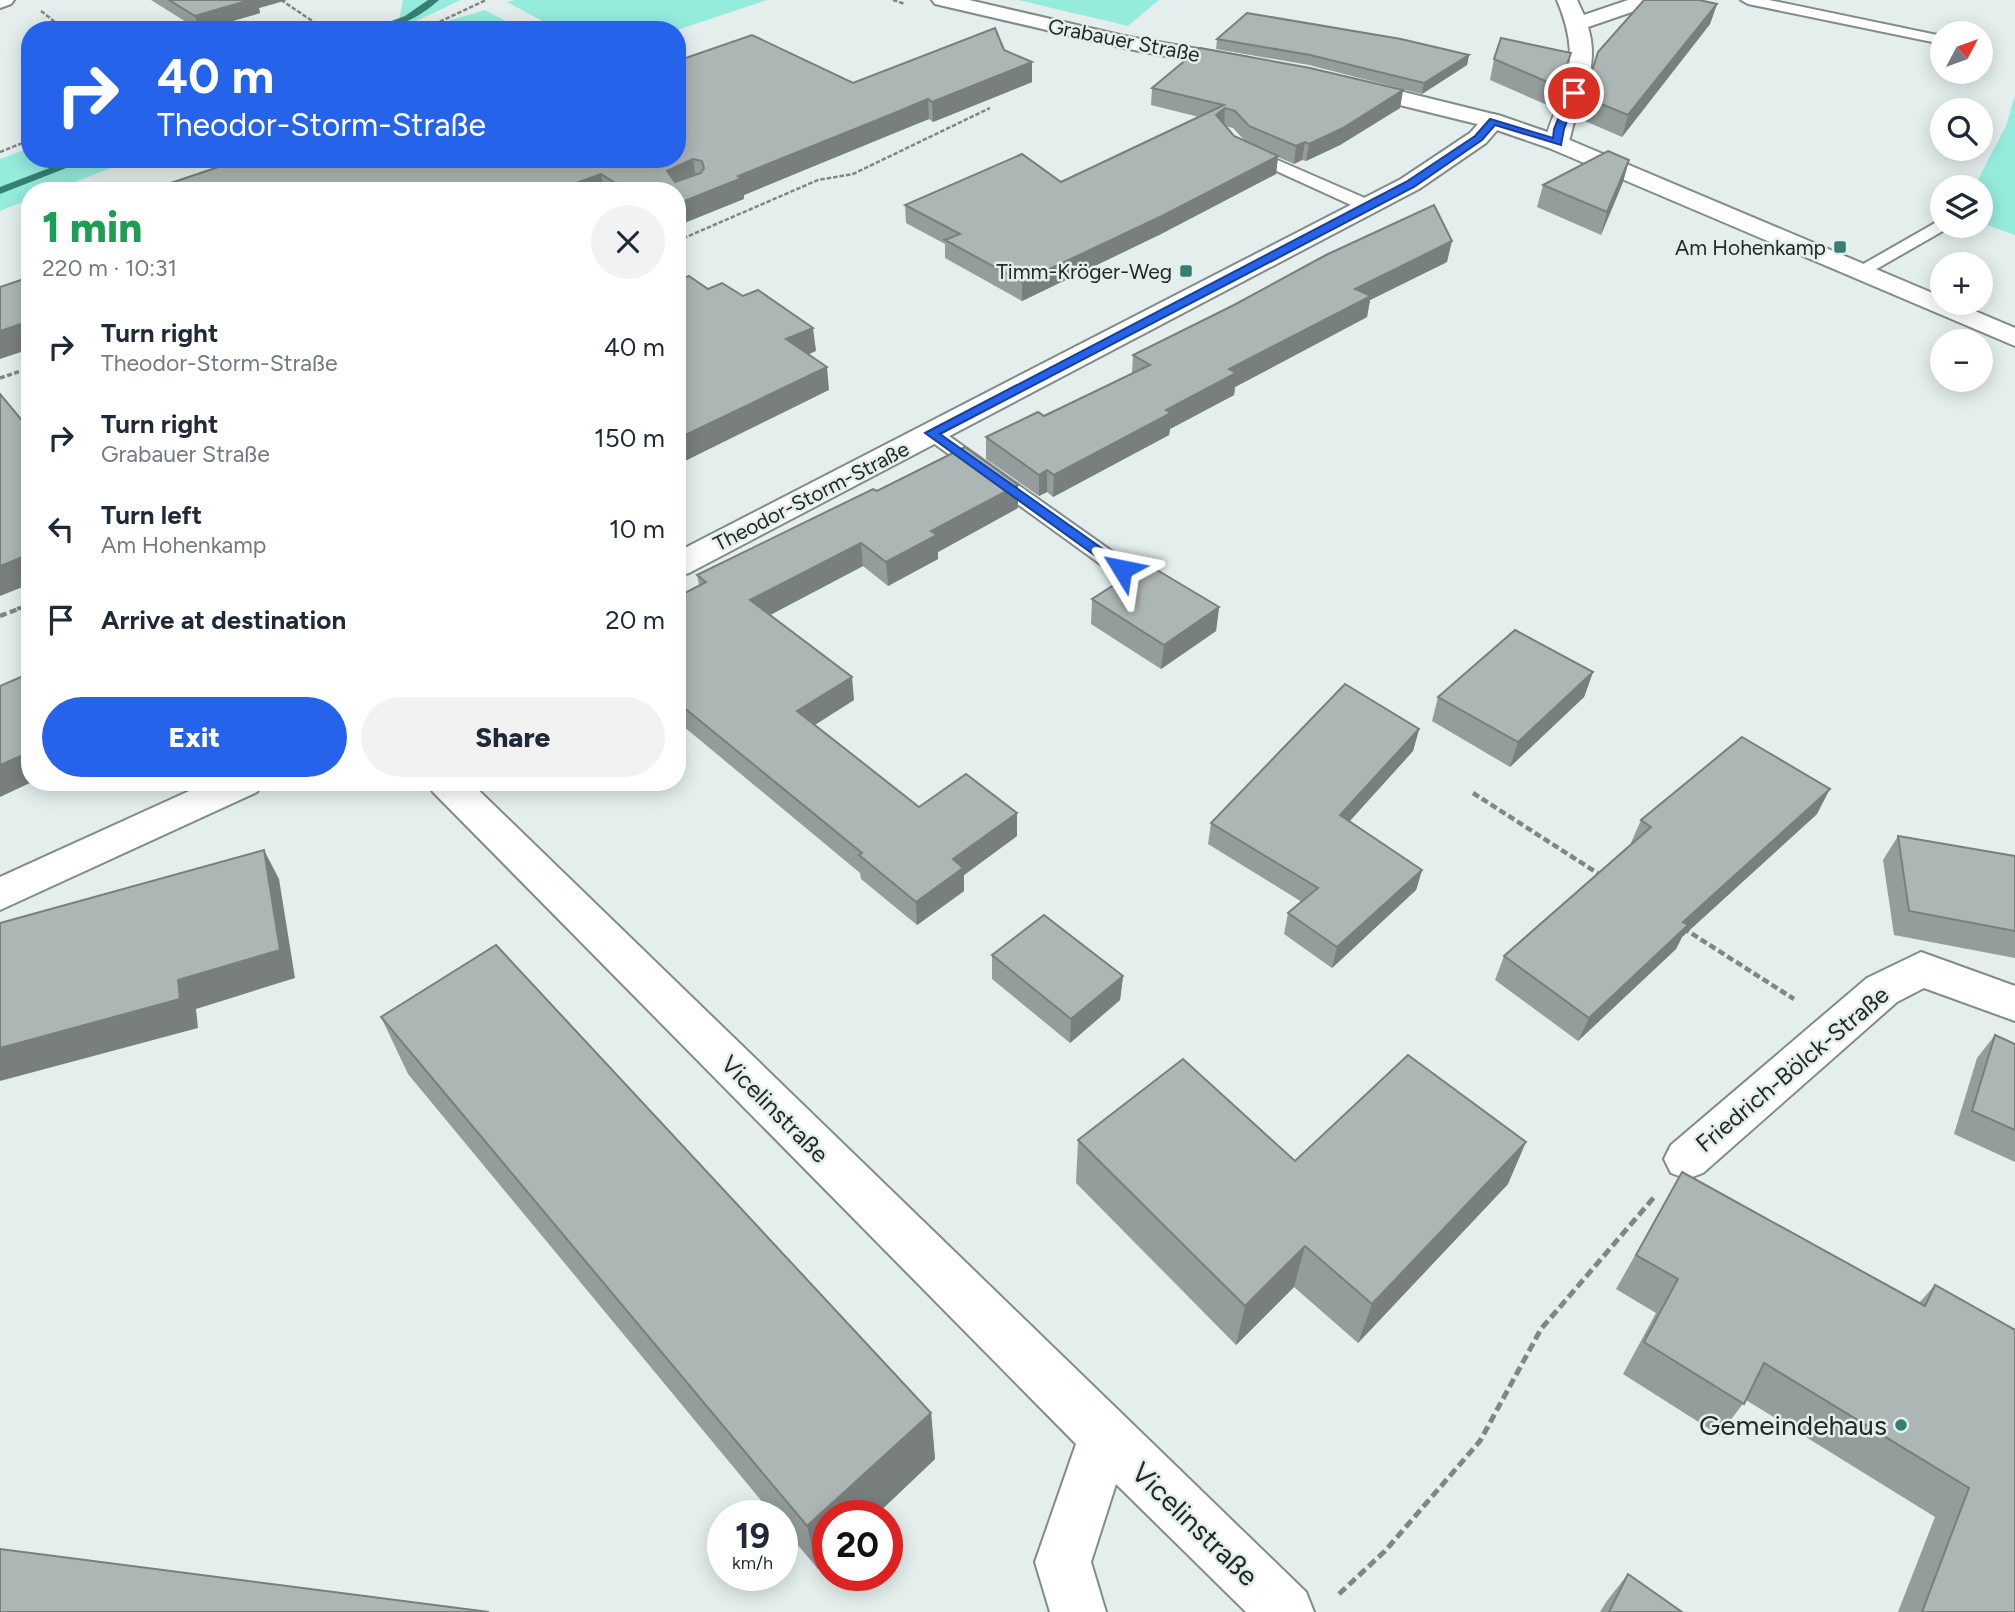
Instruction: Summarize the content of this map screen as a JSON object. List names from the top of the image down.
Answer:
{
  "streets": {
    "street": [
      "Grabauer Straße",
      "Theodor-Storm-Straße",
      "Friedrich-Bölck-Straße",
      "Vicelinstraße"
    ]
  },
  "places": {
    "transit": ["Am Hohenkamp", "Timm-Kröger-Weg"],
    "other": ["Gemeindehaus"]
  },
  "north": "top right",
  "page": {
    "map_buttons": ["+", "−"],
    "turn": ["40 m", "Theodor-Storm-Straße"],
    "heading": ["1 min", "220 m · 10:31"],
    "list": [
      {
        "name": "Turn right",
        "note": "Theodor-Storm-Straße",
        "value": "40 m"
      },
      {
        "name": "Turn right",
        "note": "Grabauer Straße",
        "value": "150 m"
      },
      {
        "name": "Turn left",
        "note": "Am Hohenkamp",
        "value": "10 m"
      },
      {
        "name": "Arrive at destination",
        "value": "20 m"
      }
    ],
    "buttons": ["Exit", "Share"],
    "speed": "19 km/h",
    "limit": "20"
  }
}
